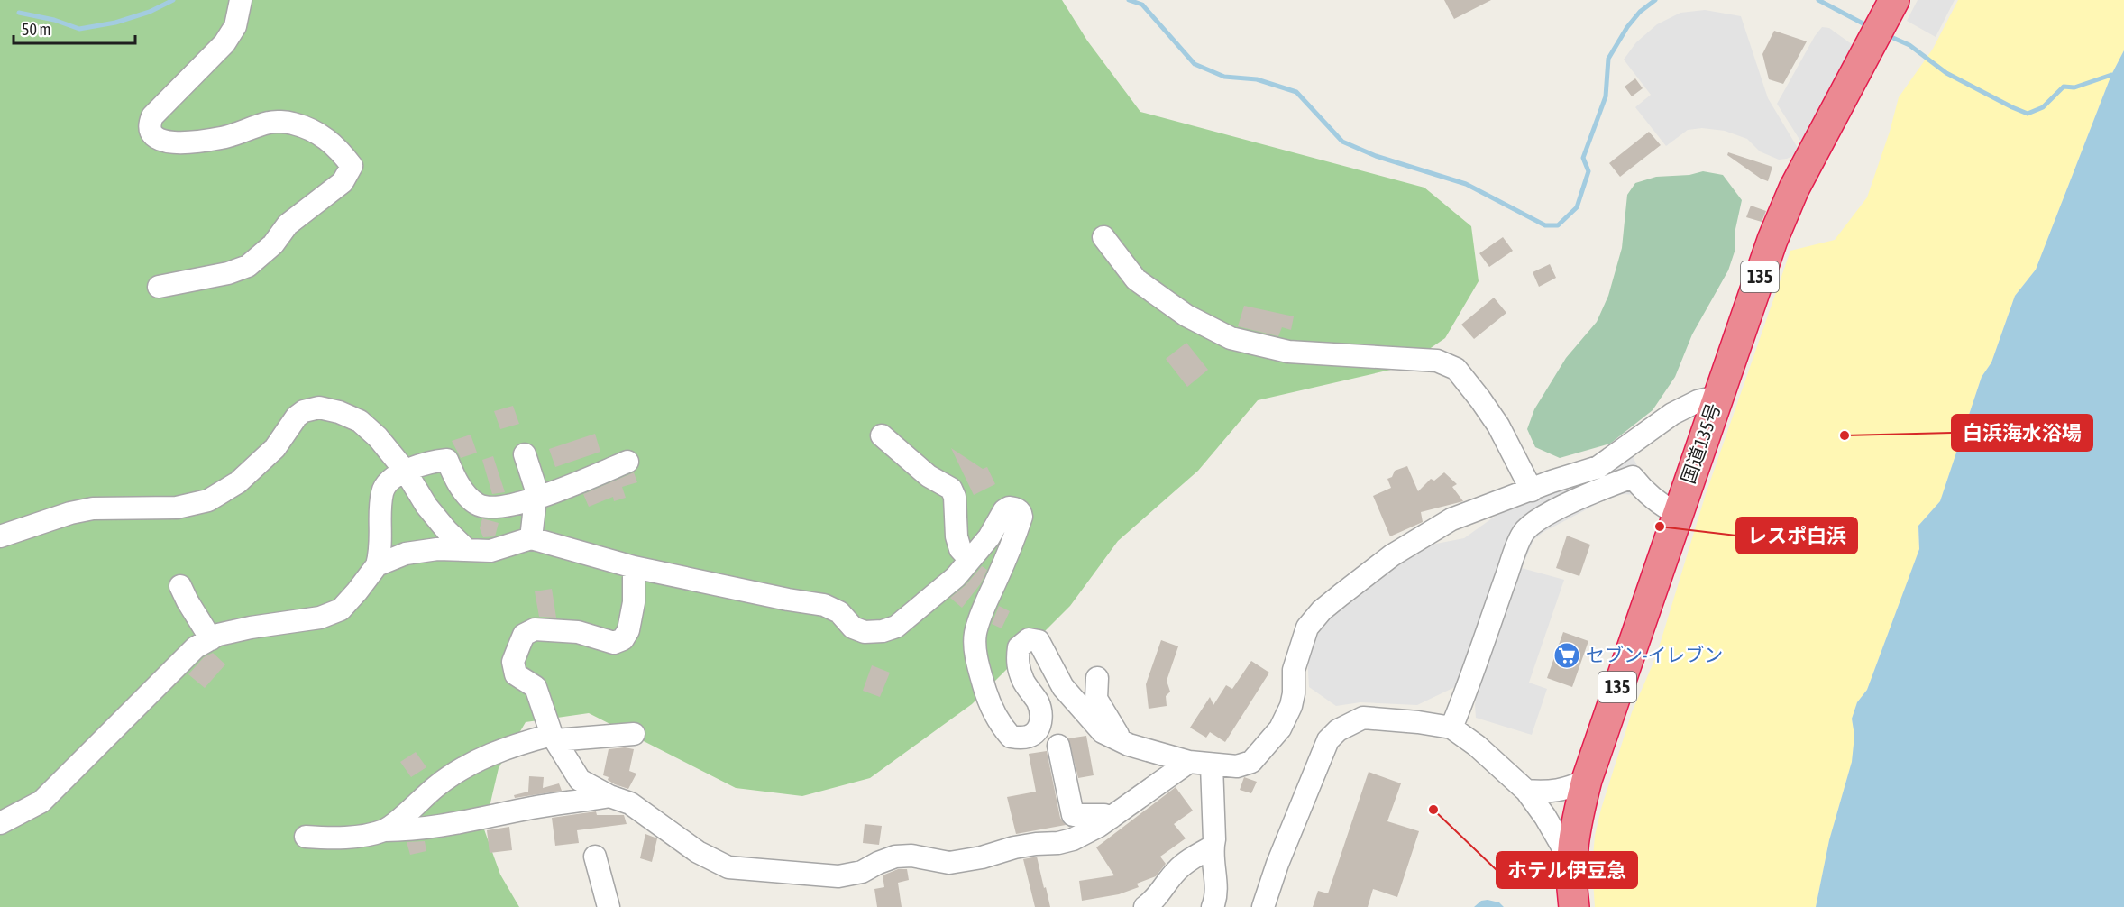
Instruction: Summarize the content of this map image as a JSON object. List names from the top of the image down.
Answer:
{
  "streets": {
    "highway": ["135", "国道135号"]
  },
  "places": {
    "other": ["白浜海水浴場", "レスポ白浜", "ホテル伊豆急"],
    "supermarket": ["セブン-イレブン"]
  },
  "scale_bar": "50 m"
}
